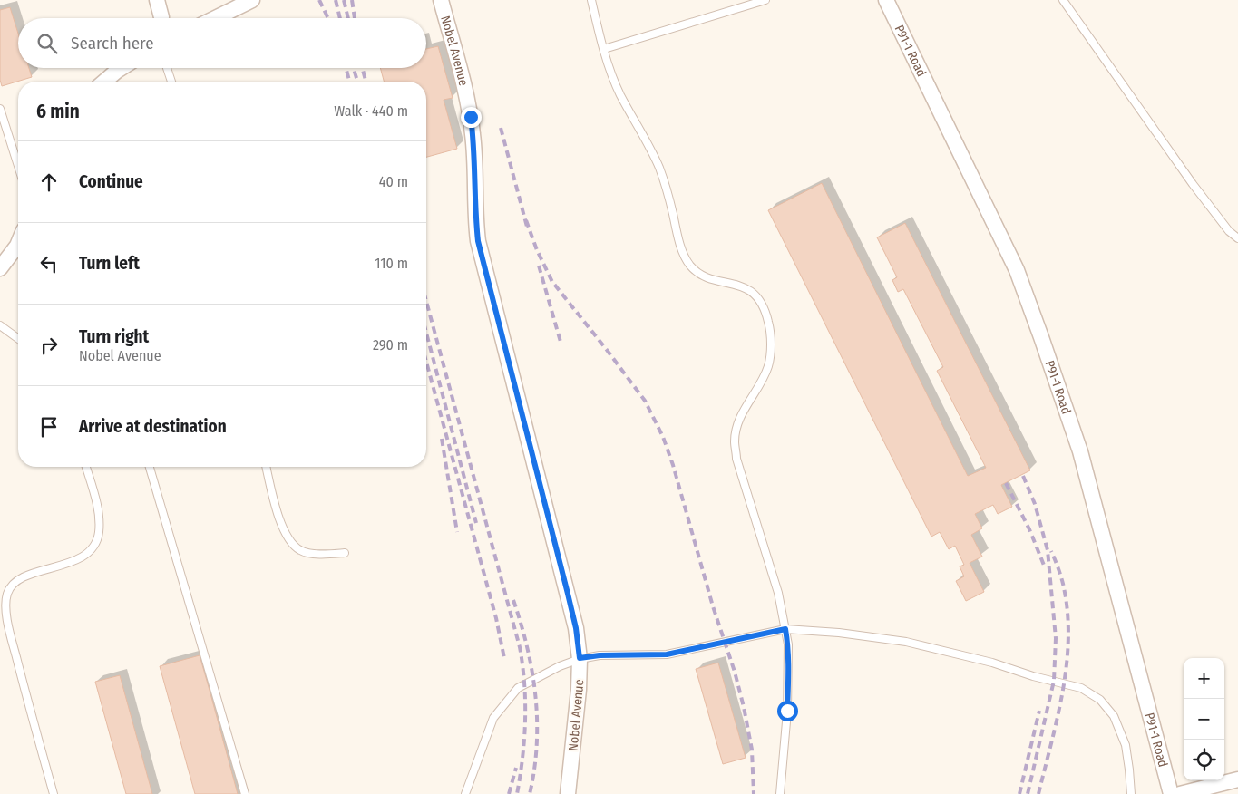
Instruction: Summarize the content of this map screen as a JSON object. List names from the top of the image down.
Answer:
{
  "streets": {
    "street": ["Nobel Avenue", "P91-1 Road"]
  },
  "page": {
    "search": "Search here",
    "heading": ["6 min", "Walk · 440 m"],
    "list": [
      ["Continue", "40 m"],
      ["Turn left", "110 m"],
      ["Turn right", "Nobel Avenue", "290 m"],
      "Arrive at destination"
    ],
    "map_buttons": ["+", "−"]
  }
}
